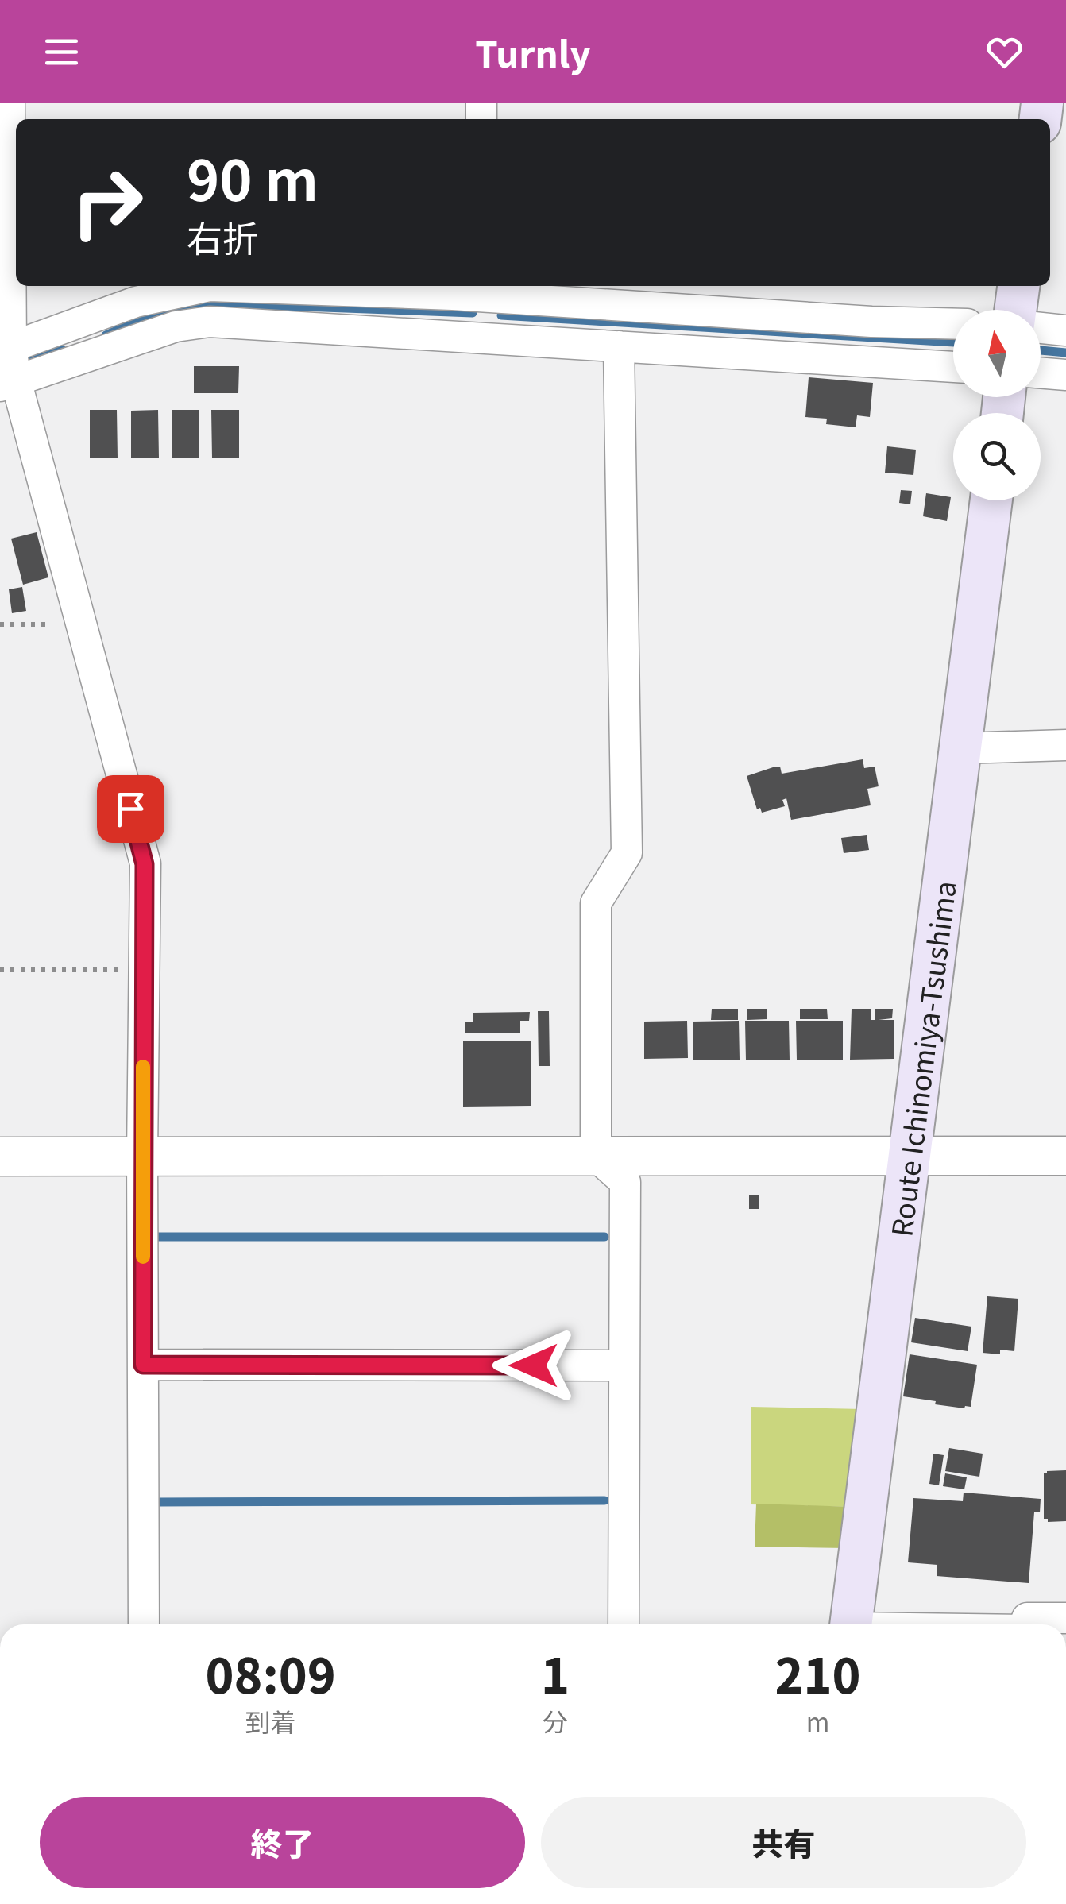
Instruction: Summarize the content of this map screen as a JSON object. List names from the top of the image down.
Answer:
{
  "streets": {
    "main road": ["Route Ichinomiya-Tsushima"]
  },
  "north": "top",
  "page": {
    "header": "Turnly",
    "turn": ["90 m", "右折"],
    "eta": [
      "08:09",
      "到着",
      "1",
      "分",
      "210",
      "m"
    ],
    "buttons": ["終了", "共有"]
  }
}
